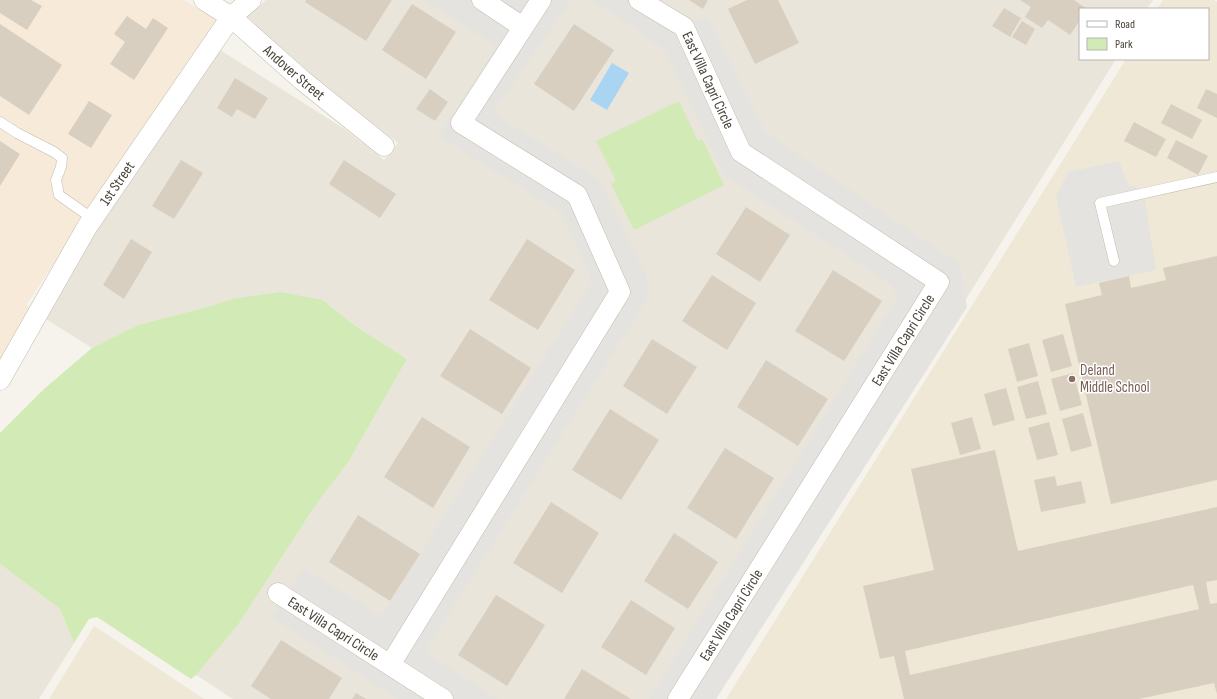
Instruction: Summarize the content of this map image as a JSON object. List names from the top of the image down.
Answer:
{
  "streets": {
    "street": ["Andover Street", "East Villa Capri Circle", "1st Street"]
  },
  "crossings": [
    ["Andover Street", "1st Street"]
  ],
  "places": ["Deland Middle School"],
  "legend": ["Road", "Park"]
}
